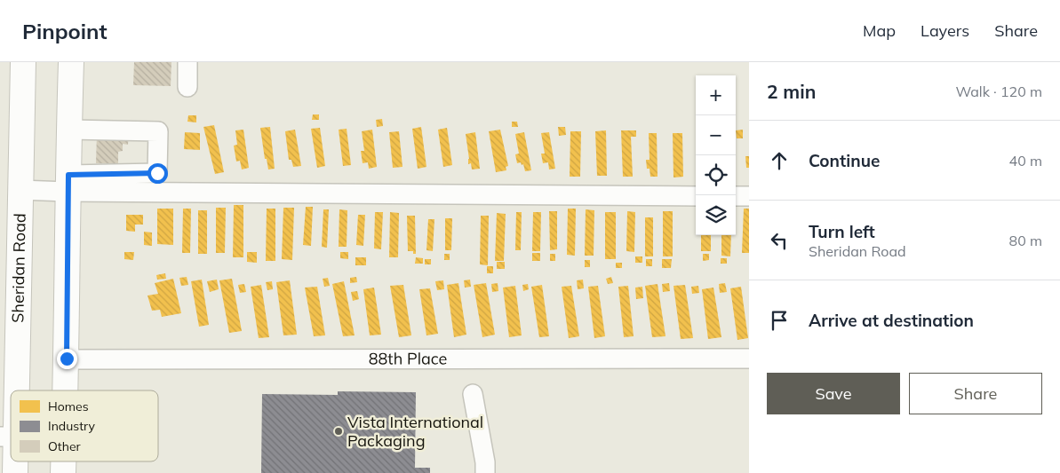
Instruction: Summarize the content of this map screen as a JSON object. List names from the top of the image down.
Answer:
{
  "streets": {
    "main road": ["Sheridan Road"],
    "street": ["88th Place"]
  },
  "places": ["Vista International Packaging"],
  "legend": ["Homes", "Industry", "Other"],
  "page": {
    "header": "Pinpoint",
    "nav": ["Map", "Layers", "Share"],
    "heading": ["2 min", "Walk · 120 m"],
    "map_buttons": ["+", "−"],
    "list": [
      ["Continue", "40 m"],
      ["Turn left", "Sheridan Road", "80 m"],
      "Arrive at destination"
    ],
    "buttons": ["Save", "Share"]
  }
}
